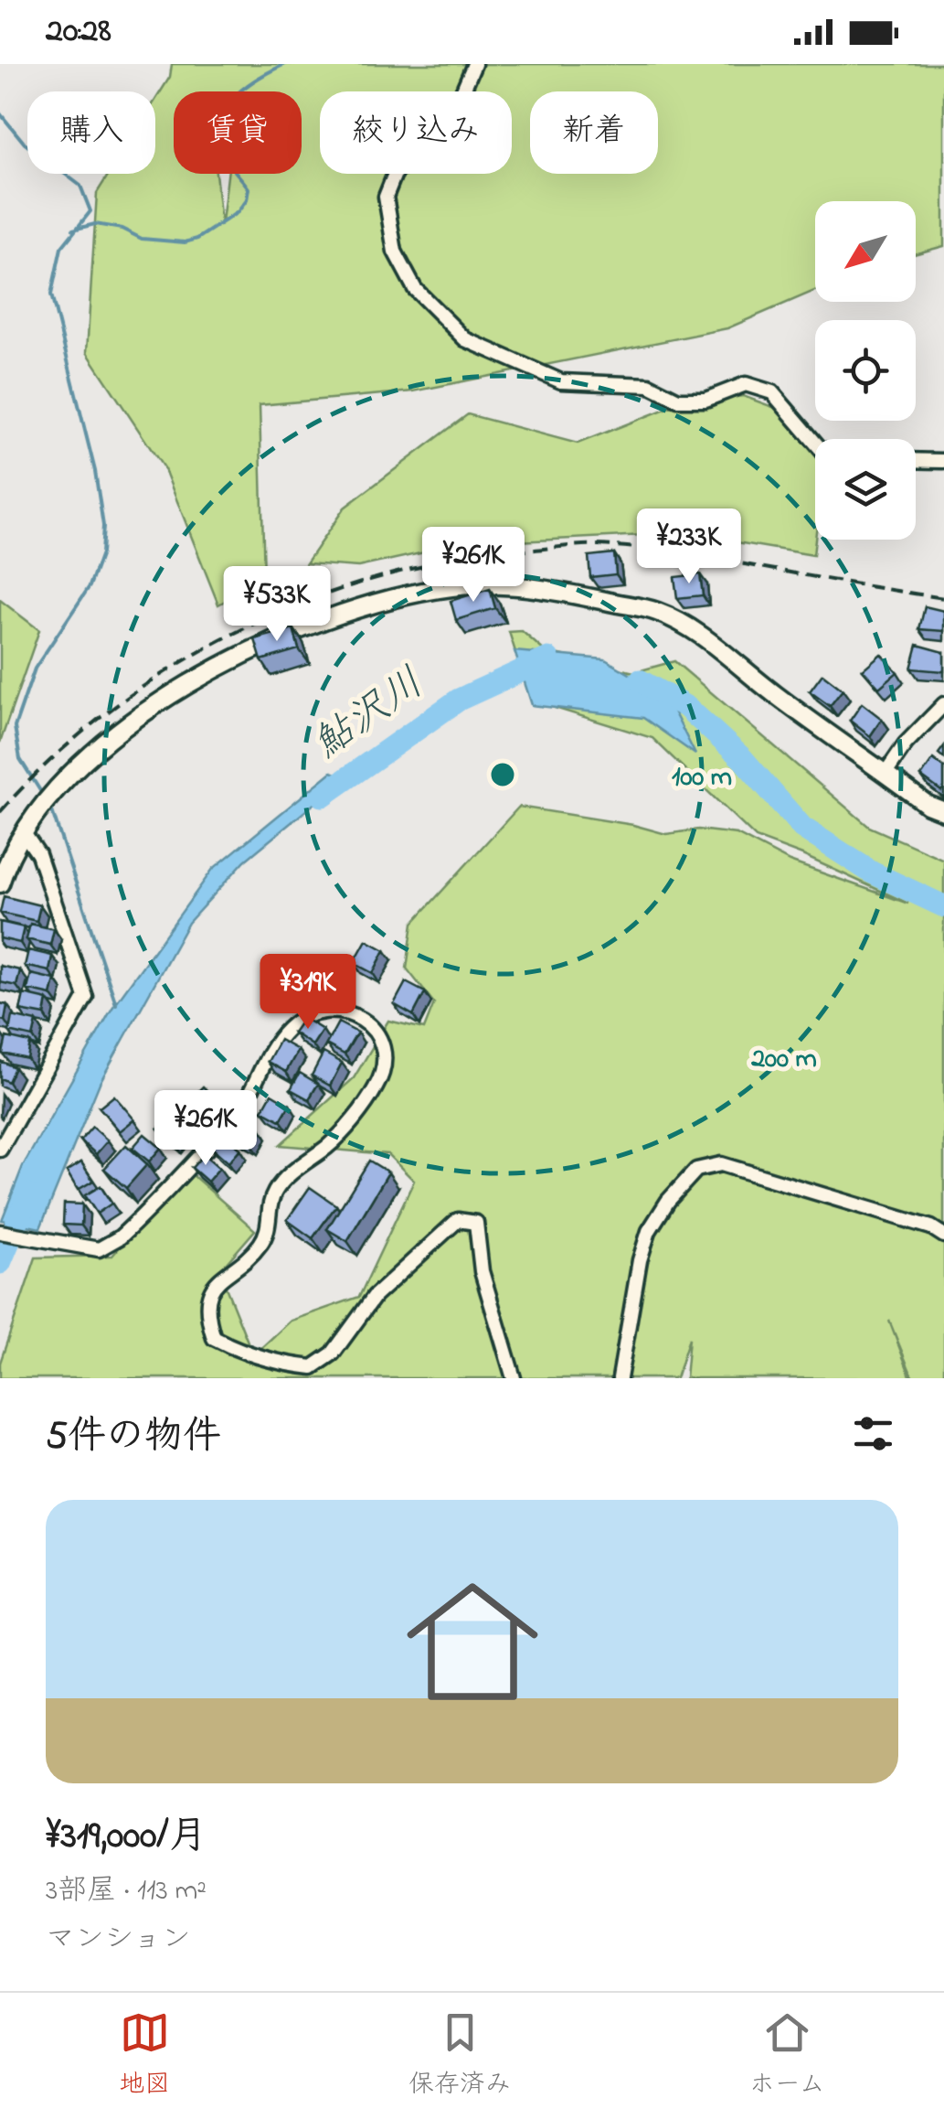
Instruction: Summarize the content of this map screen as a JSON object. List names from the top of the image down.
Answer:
{
  "water": ["鮎沢川"],
  "north": "bottom left",
  "page": {
    "status": "20:28",
    "chip": [
      "購入",
      "賃貸",
      "絞り込み",
      "新着"
    ],
    "price": [
      "¥233K",
      "¥261K",
      "¥533K",
      "¥319K",
      "¥261K"
    ],
    "heading": "5件の物件",
    "list": [
      {
        "name": "¥319,000/月",
        "note": "3部屋 · 113 m² · マンション"
      }
    ],
    "tabs": ["地図", "保存済み", "ホーム"]
  },
  "rings": ["100 m", "200 m"]
}
